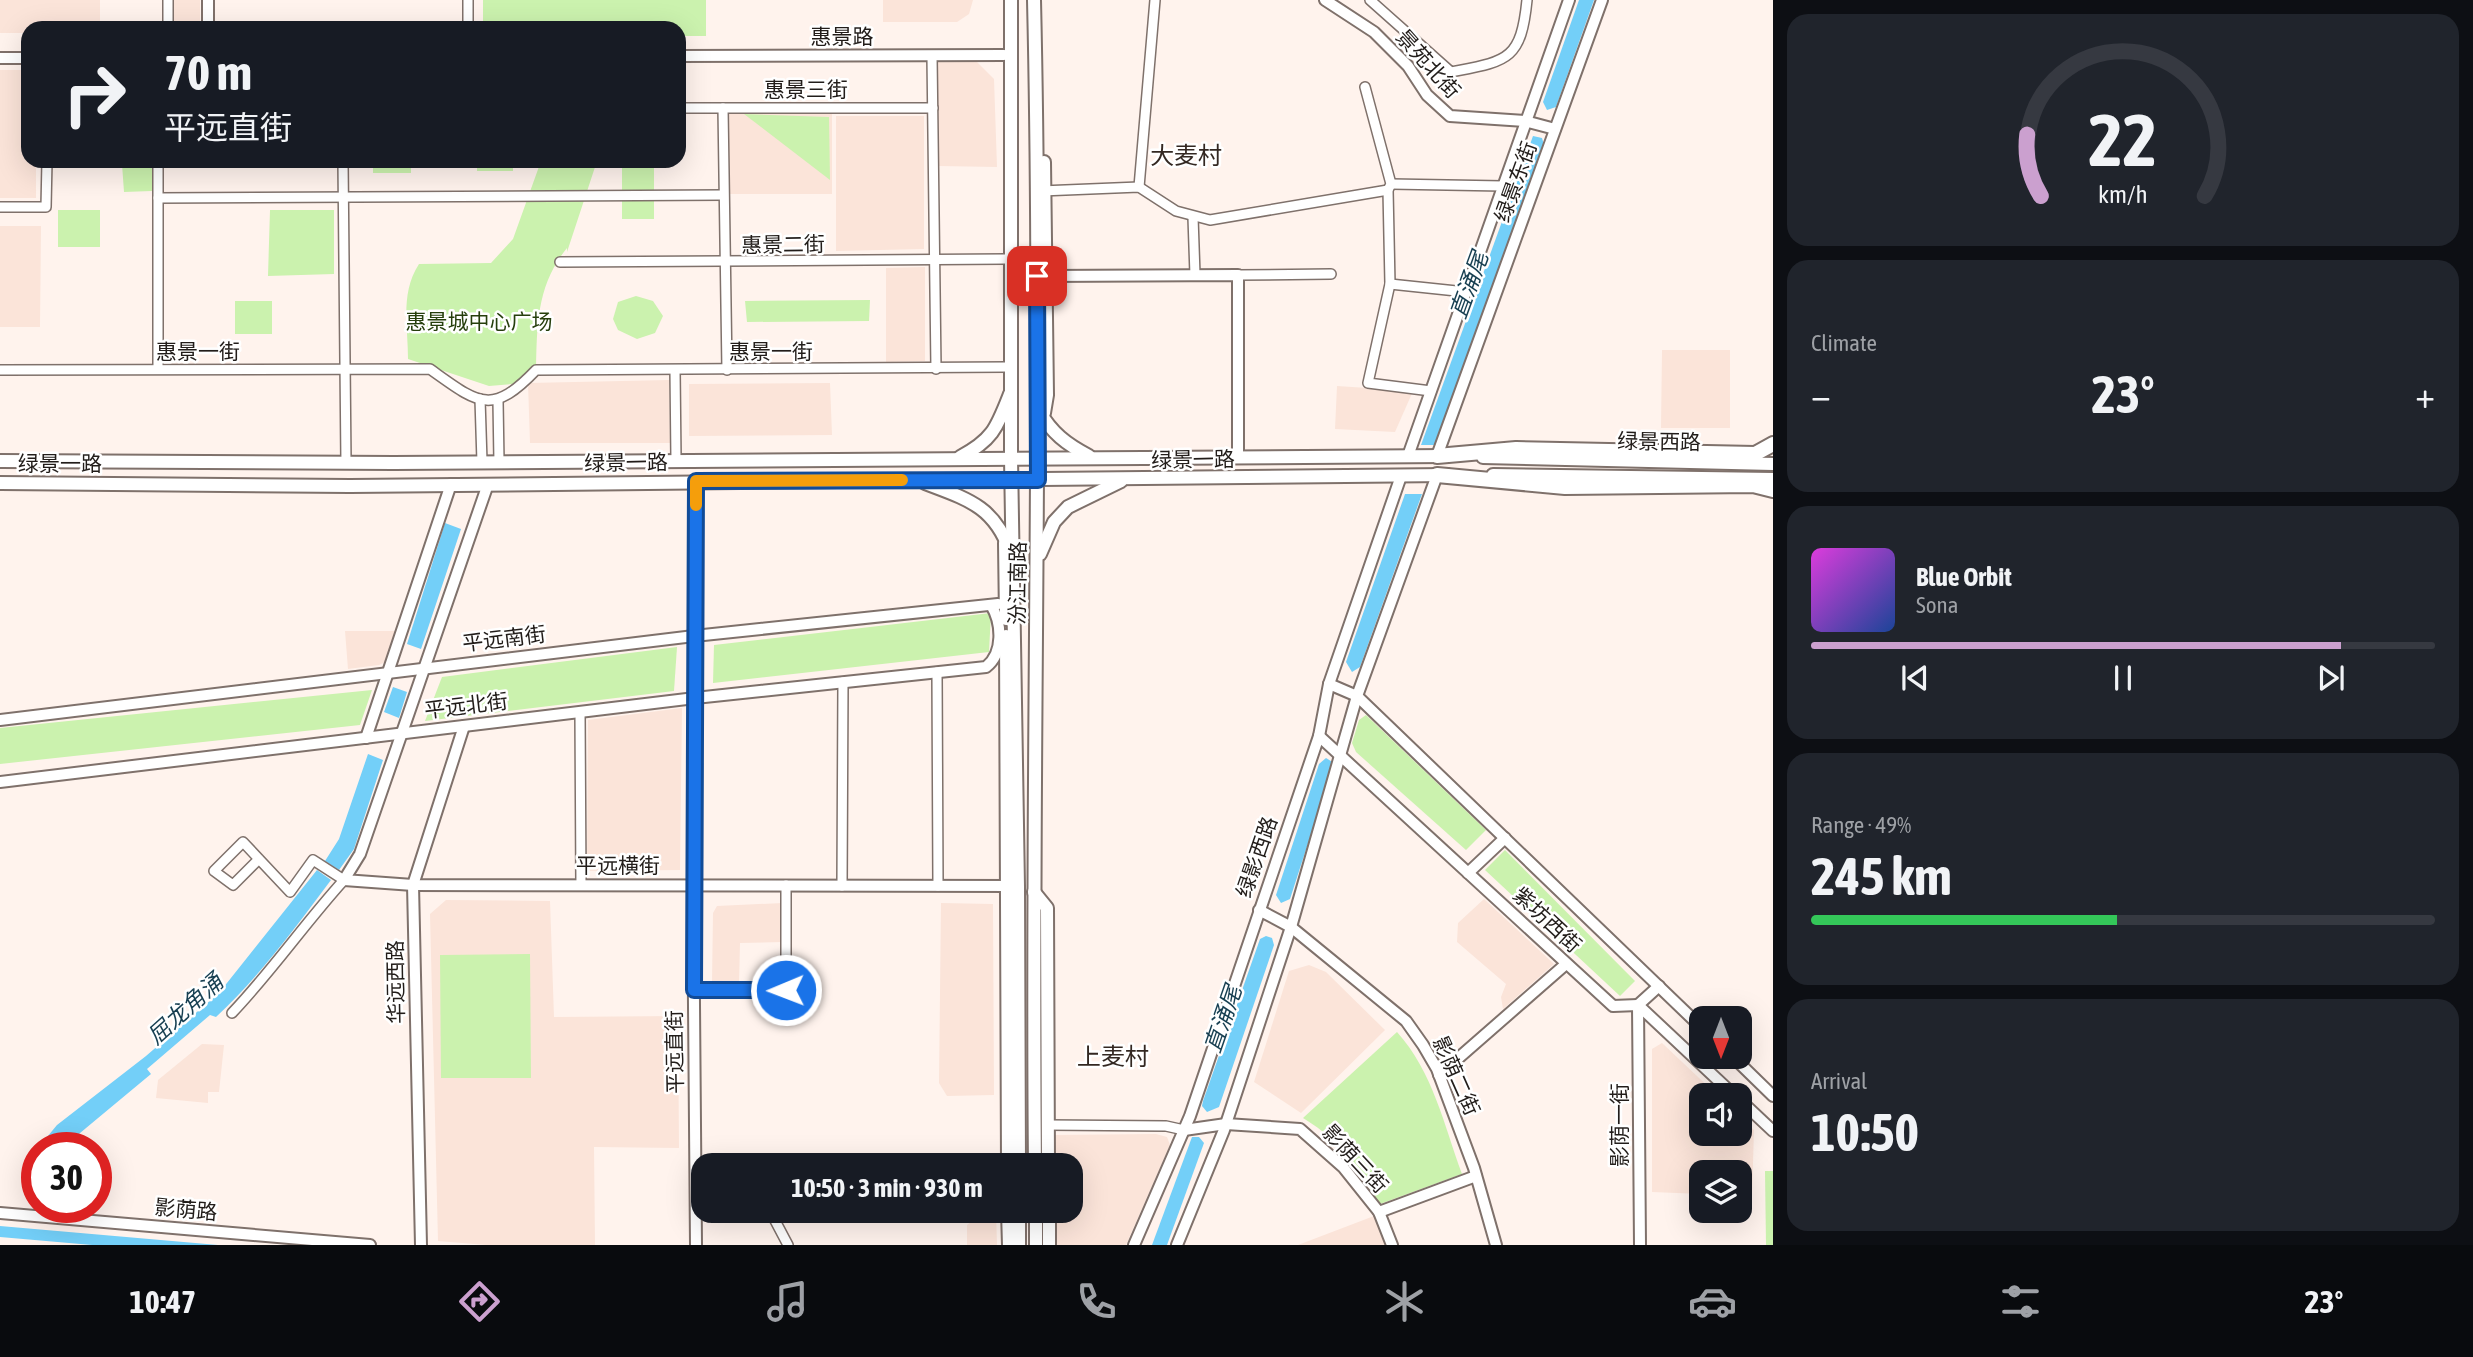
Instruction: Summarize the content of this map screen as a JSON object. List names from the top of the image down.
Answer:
{
  "streets": {
    "main road": ["绿景西路", "绿景一路", "汾江南路"],
    "street": [
      "惠景路",
      "景苑北街",
      "惠景三街",
      "绿景东街",
      "惠景二街",
      "惠景一街",
      "平远南街",
      "平远北街",
      "绿影西路",
      "平远横街",
      "紫坊西街",
      "华远西路",
      "平远直街",
      "影荫二街",
      "影荫一街",
      "影荫三街",
      "影荫路"
    ]
  },
  "crossings": [
    ["景苑北街", "绿景东街"],
    ["绿景东街", "绿景一路"],
    ["绿景西路", "绿景一路"],
    ["绿景一路", "汾江南路"],
    ["绿景一路", "绿影西路"],
    ["绿景一路", "平远直街"],
    ["汾江南路", "平远南街"],
    ["汾江南路", "平远横街"],
    ["平远南街", "平远直街"],
    ["平远北街", "华远西路"],
    ["平远北街", "平远直街"],
    ["绿影西路", "紫坊西街"],
    ["绿影西路", "影荫二街"],
    ["绿影西路", "影荫三街"],
    ["平远横街", "华远西路"],
    ["平远横街", "平远直街"],
    ["紫坊西街", "影荫一街"]
  ],
  "districts": ["大麦村", "上麦村"],
  "water": ["直涌尾", "屈龙角涌"],
  "parks": ["惠景城中心广场"],
  "north": "bottom",
  "page": {
    "turn": ["70 m", "平远直街"],
    "tile": [
      "Climate",
      ["Range · 49%", "245 km"],
      ["Arrival", "10:50"]
    ],
    "heat": ["−", "23°", "+"],
    "song": ["Blue Orbit", "Sona"],
    "limit": "30",
    "trip": "10:50 · 3 min · 930 m",
    "tabs": ["10:47", "23°"],
    "gauge": ["22", "km/h"]
  }
}
